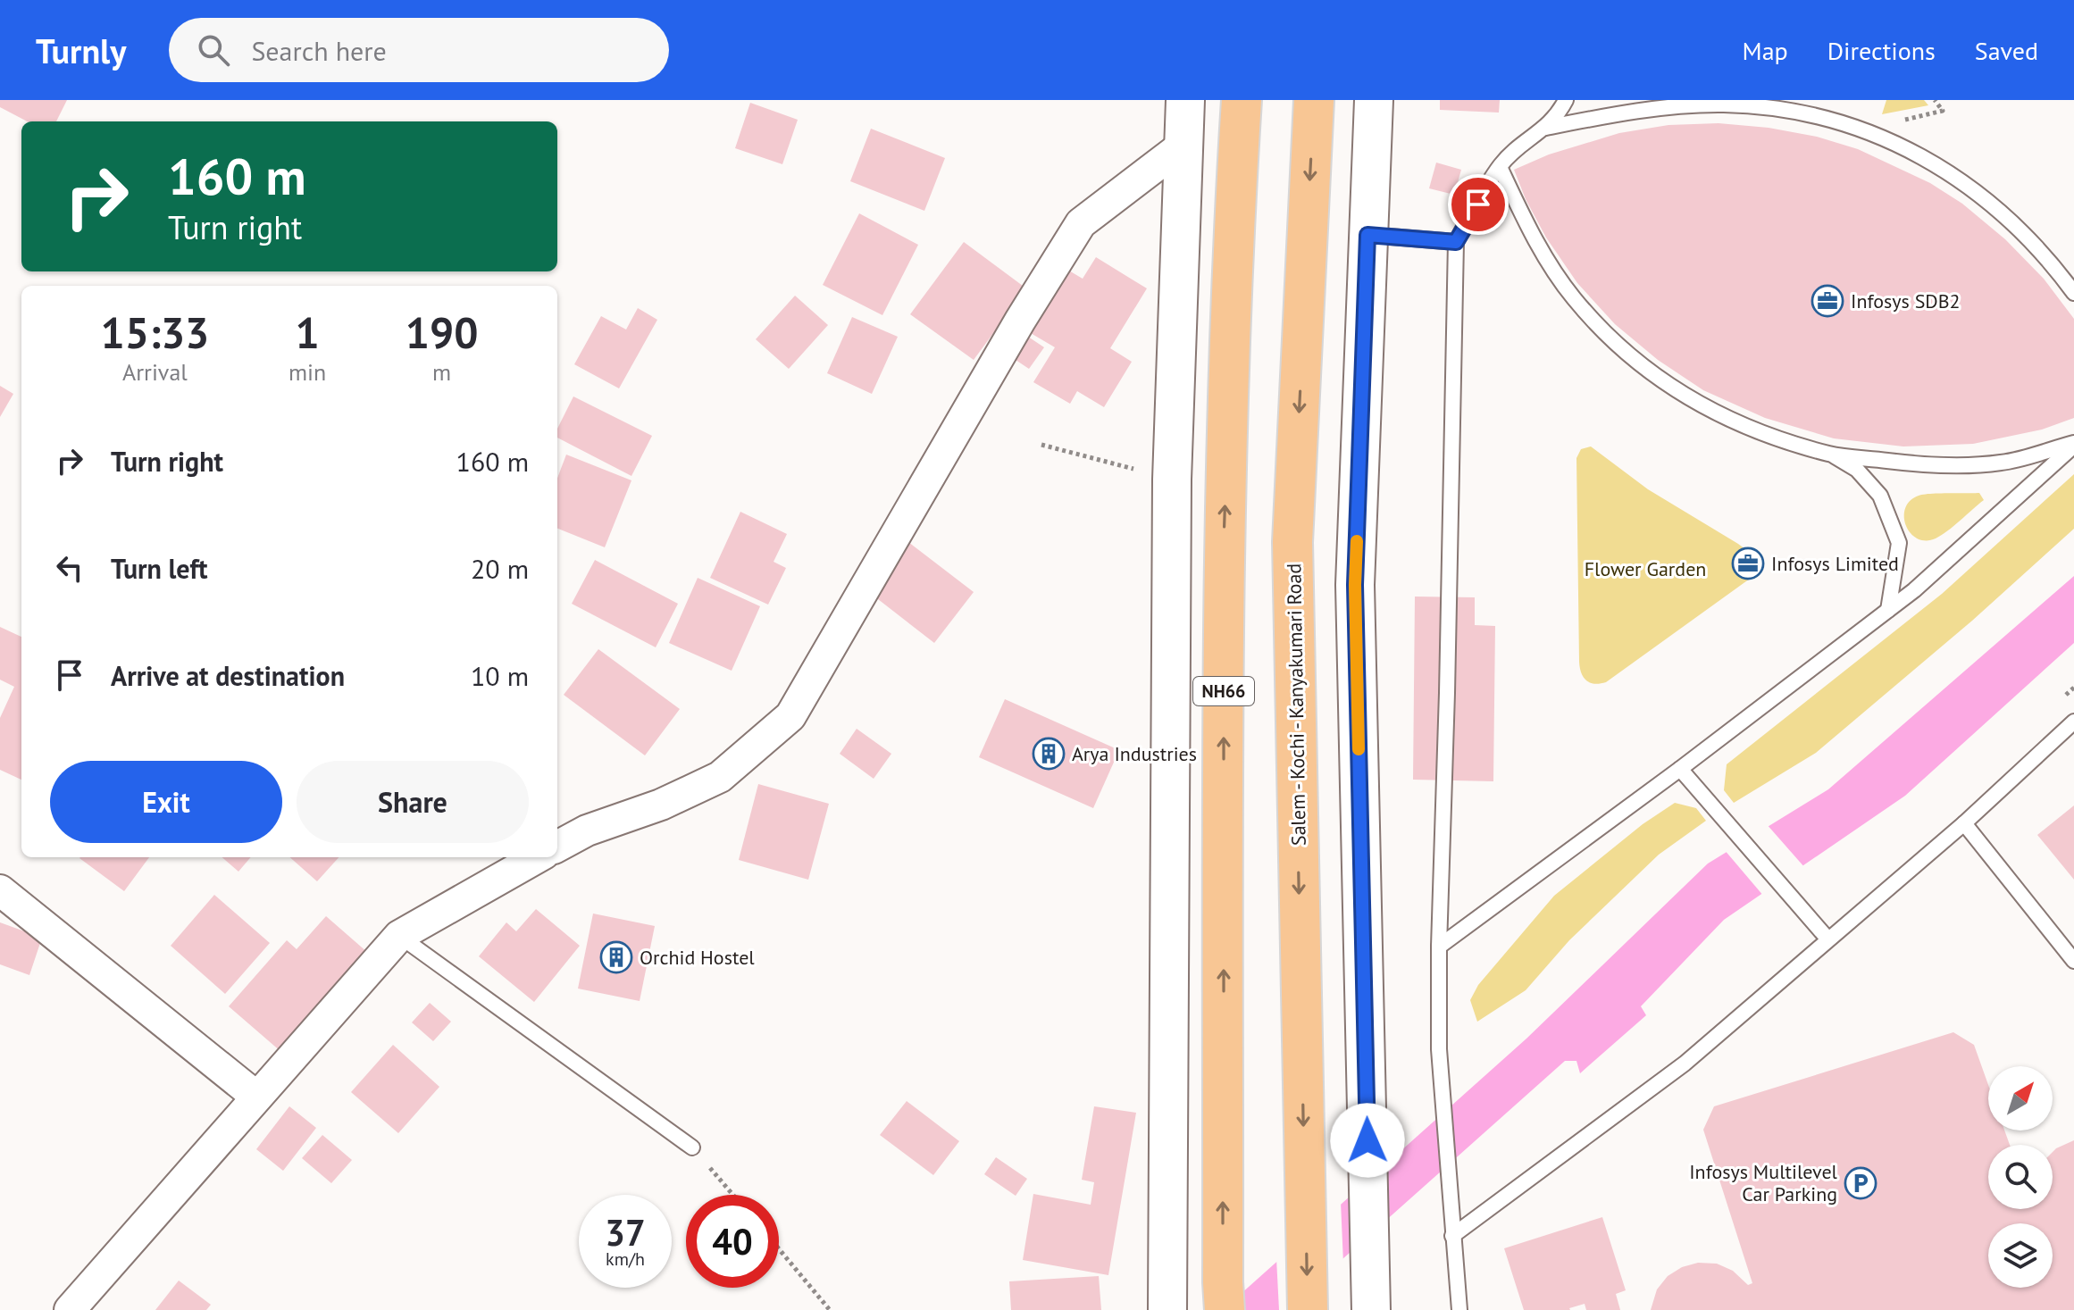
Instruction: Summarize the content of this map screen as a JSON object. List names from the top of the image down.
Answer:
{
  "streets": {
    "highway": ["NH66", "Salem - Kochi - Kanyakumari Road"]
  },
  "parks": ["Flower Garden"],
  "places": {
    "office": ["Infosys SDB2", "Infosys Limited"],
    "building": ["Arya Industries", "Orchid Hostel"],
    "parking": ["Infosys Multilevel Car Parking"]
  },
  "north": "top right",
  "page": {
    "header": "Turnly",
    "search": "Search here",
    "nav": ["Map", "Directions", "Saved"],
    "turn": ["160 m", "Turn right"],
    "eta": [
      "15:33",
      "Arrival",
      "1",
      "min",
      "190",
      "m"
    ],
    "list": [
      {
        "name": "Turn right",
        "value": "160 m"
      },
      {
        "name": "Turn left",
        "value": "20 m"
      },
      {
        "name": "Arrive at destination",
        "value": "10 m"
      }
    ],
    "buttons": ["Exit", "Share"],
    "speed": "37 km/h",
    "limit": "40"
  }
}
